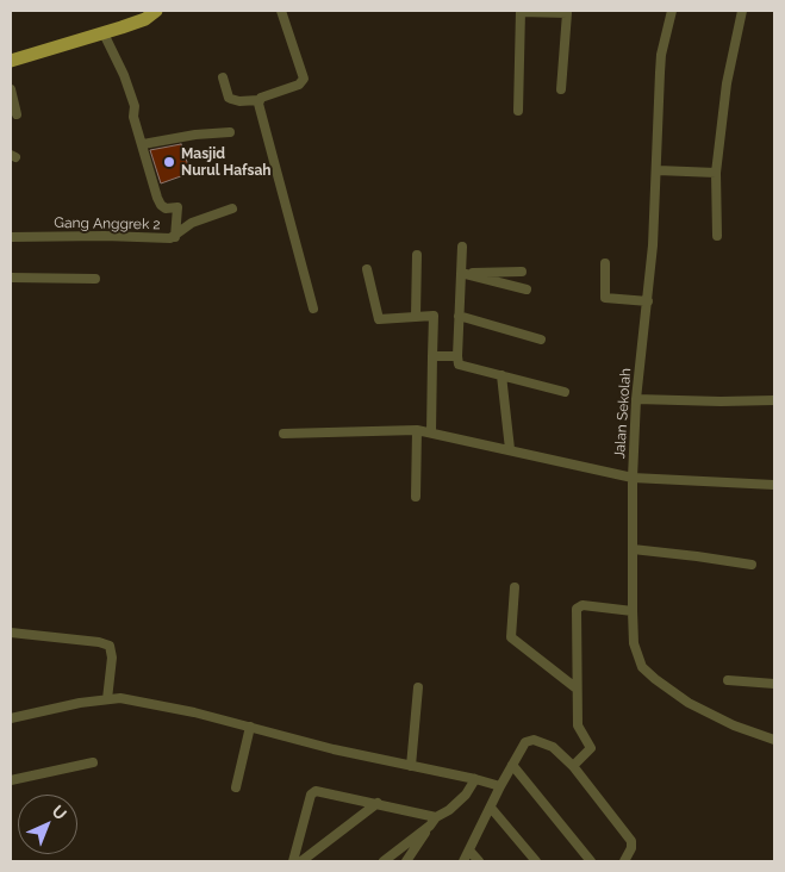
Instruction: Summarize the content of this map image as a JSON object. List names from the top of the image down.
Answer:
{
  "streets": {
    "street": ["Gang Anggrek 2", "Jalan Sekolah"]
  },
  "places": ["Masjid Nurul Hafsah"],
  "north": "top right"
}
